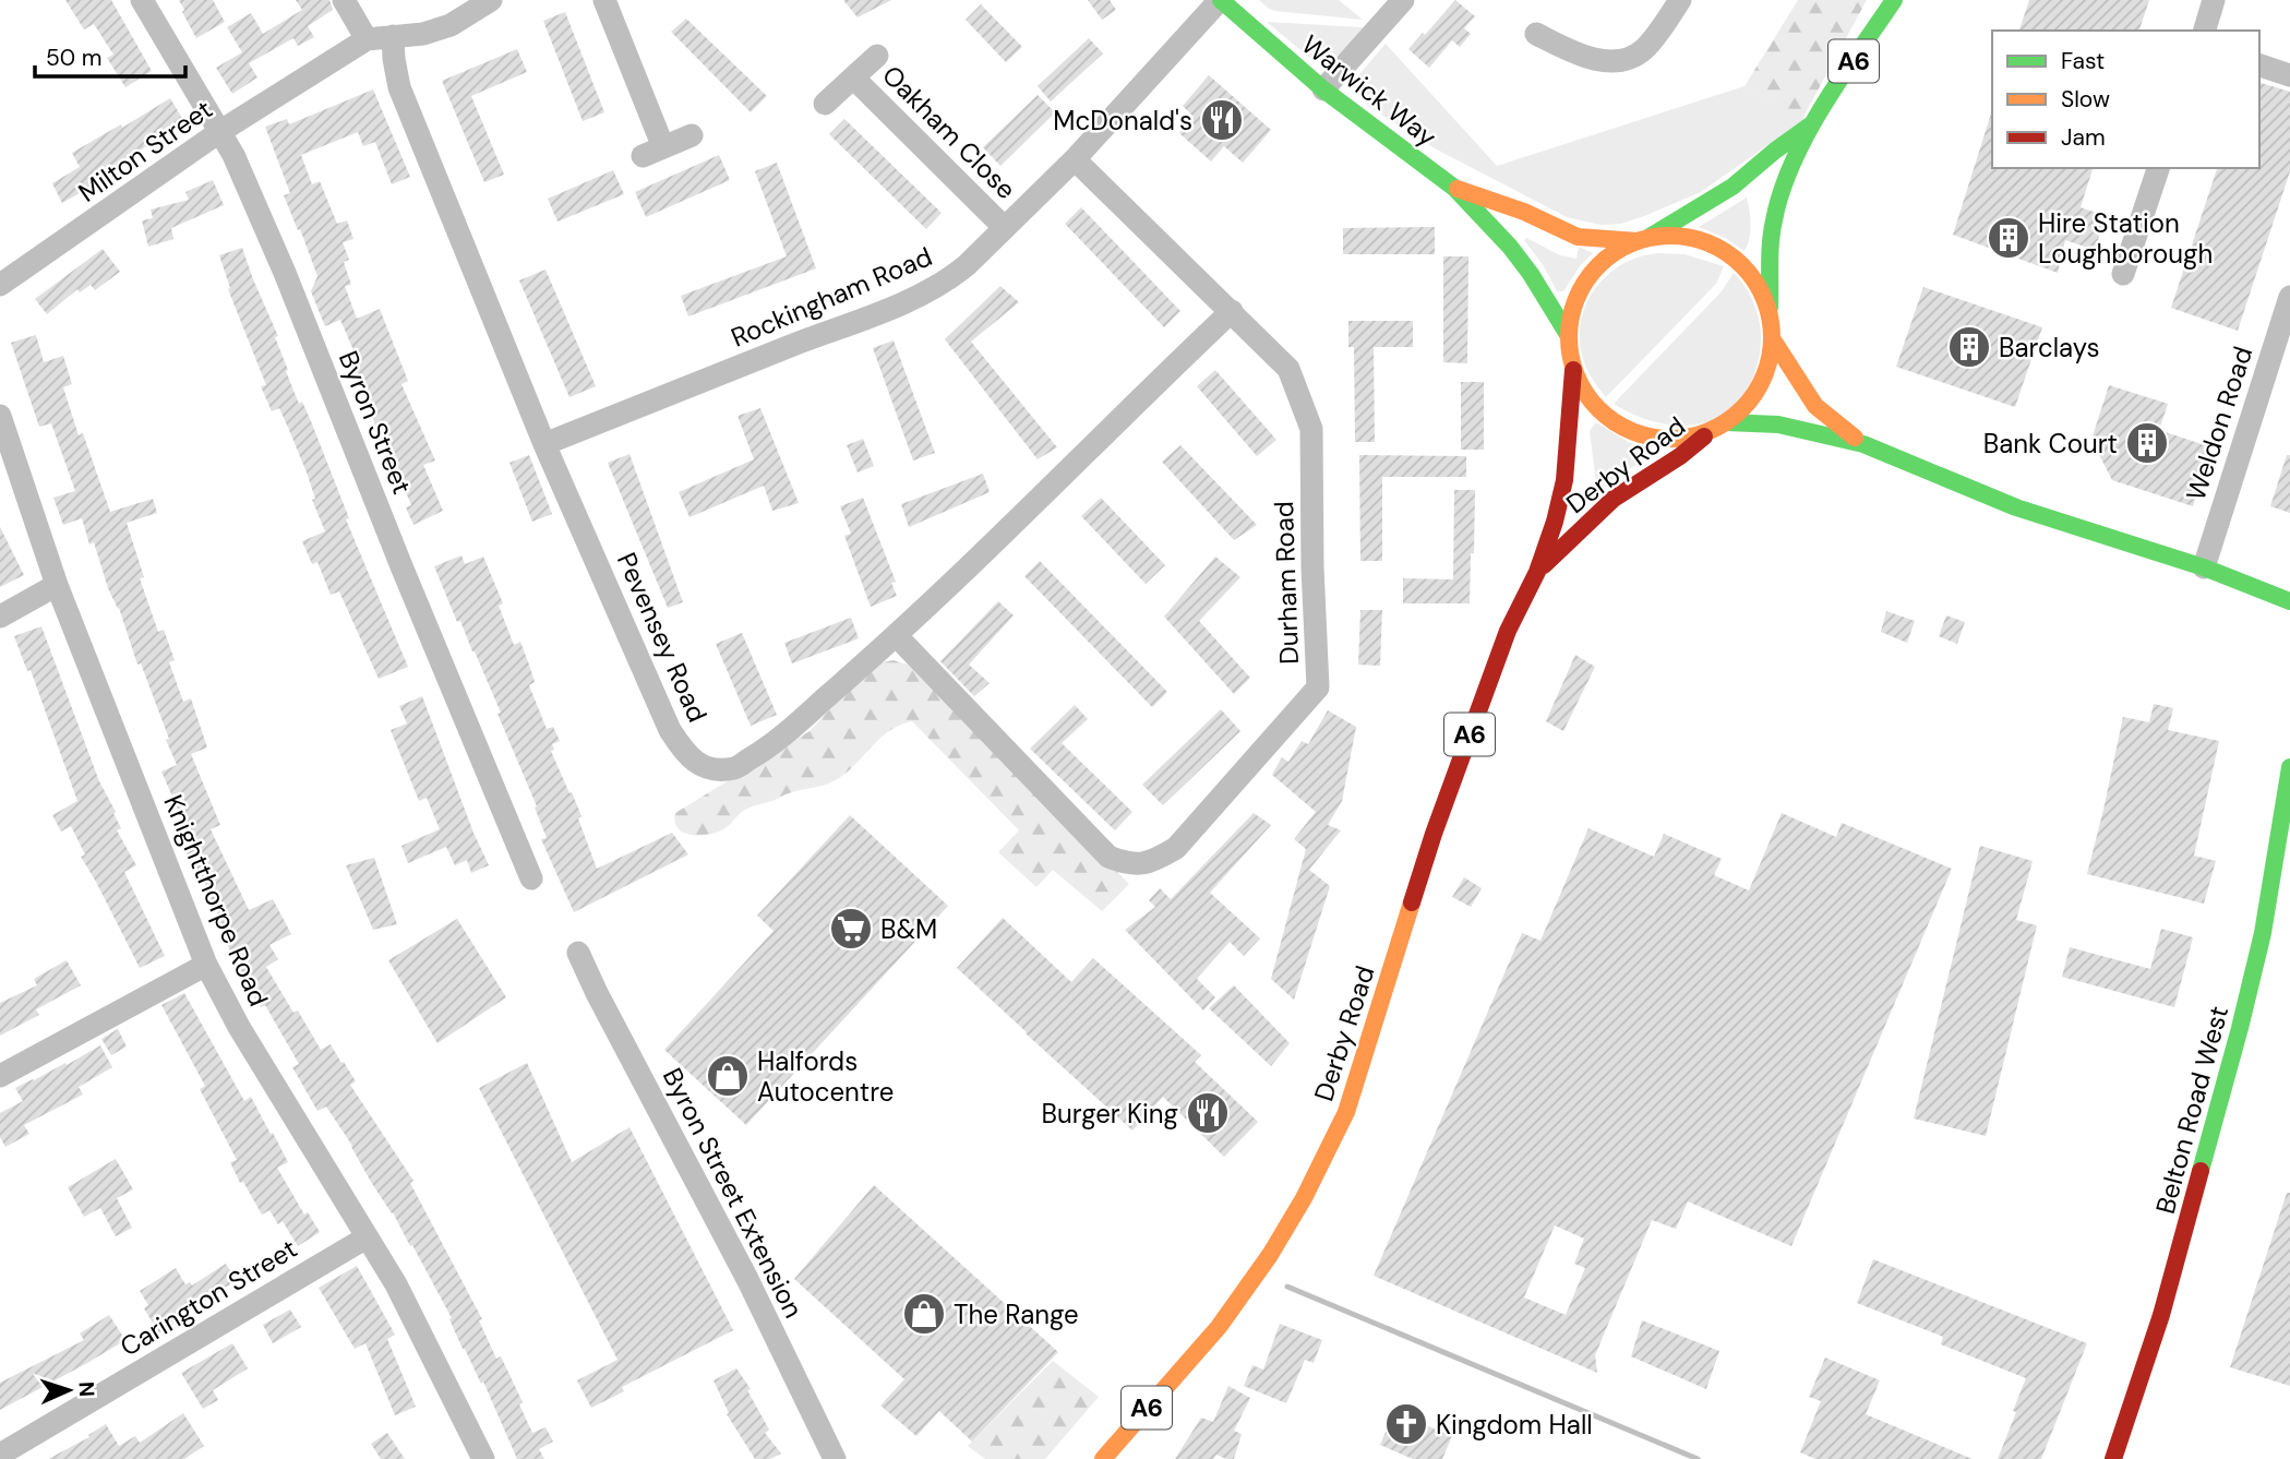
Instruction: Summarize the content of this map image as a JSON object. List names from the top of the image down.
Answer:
{
  "streets": {
    "main road": [
      "A6",
      "Warwick Way",
      "Derby Road",
      "Belton Road West"
    ],
    "street": [
      "Oakham Close",
      "Milton Street",
      "Rockingham Road",
      "Byron Street",
      "Weldon Road",
      "Durham Road",
      "Pevensey Road",
      "Knightthorpe Road",
      "Byron Street Extension",
      "Carington Street"
    ]
  },
  "crossings": [
    ["A6", "Warwick Way"],
    ["A6", "Derby Road"],
    ["Warwick Way", "Rockingham Road"],
    ["Warwick Way", "Derby Road"],
    ["Oakham Close", "Rockingham Road"],
    ["Milton Street", "Byron Street"],
    ["Milton Street", "Pevensey Road"],
    ["Rockingham Road", "Durham Road"],
    ["Rockingham Road", "Pevensey Road"],
    ["Durham Road", "Pevensey Road"],
    ["Knightthorpe Road", "Carington Street"]
  ],
  "places": {
    "restaurant": ["McDonald's", "Burger King"],
    "building": ["Hire Station Loughborough", "Barclays", "Bank Court"],
    "supermarket": ["B&M"],
    "shop": ["Halfords Autocentre", "The Range"],
    "church": ["Kingdom Hall"]
  },
  "legend": ["Fast", "Slow", "Jam"],
  "scale_bar": "50 m",
  "north": "right"
}
